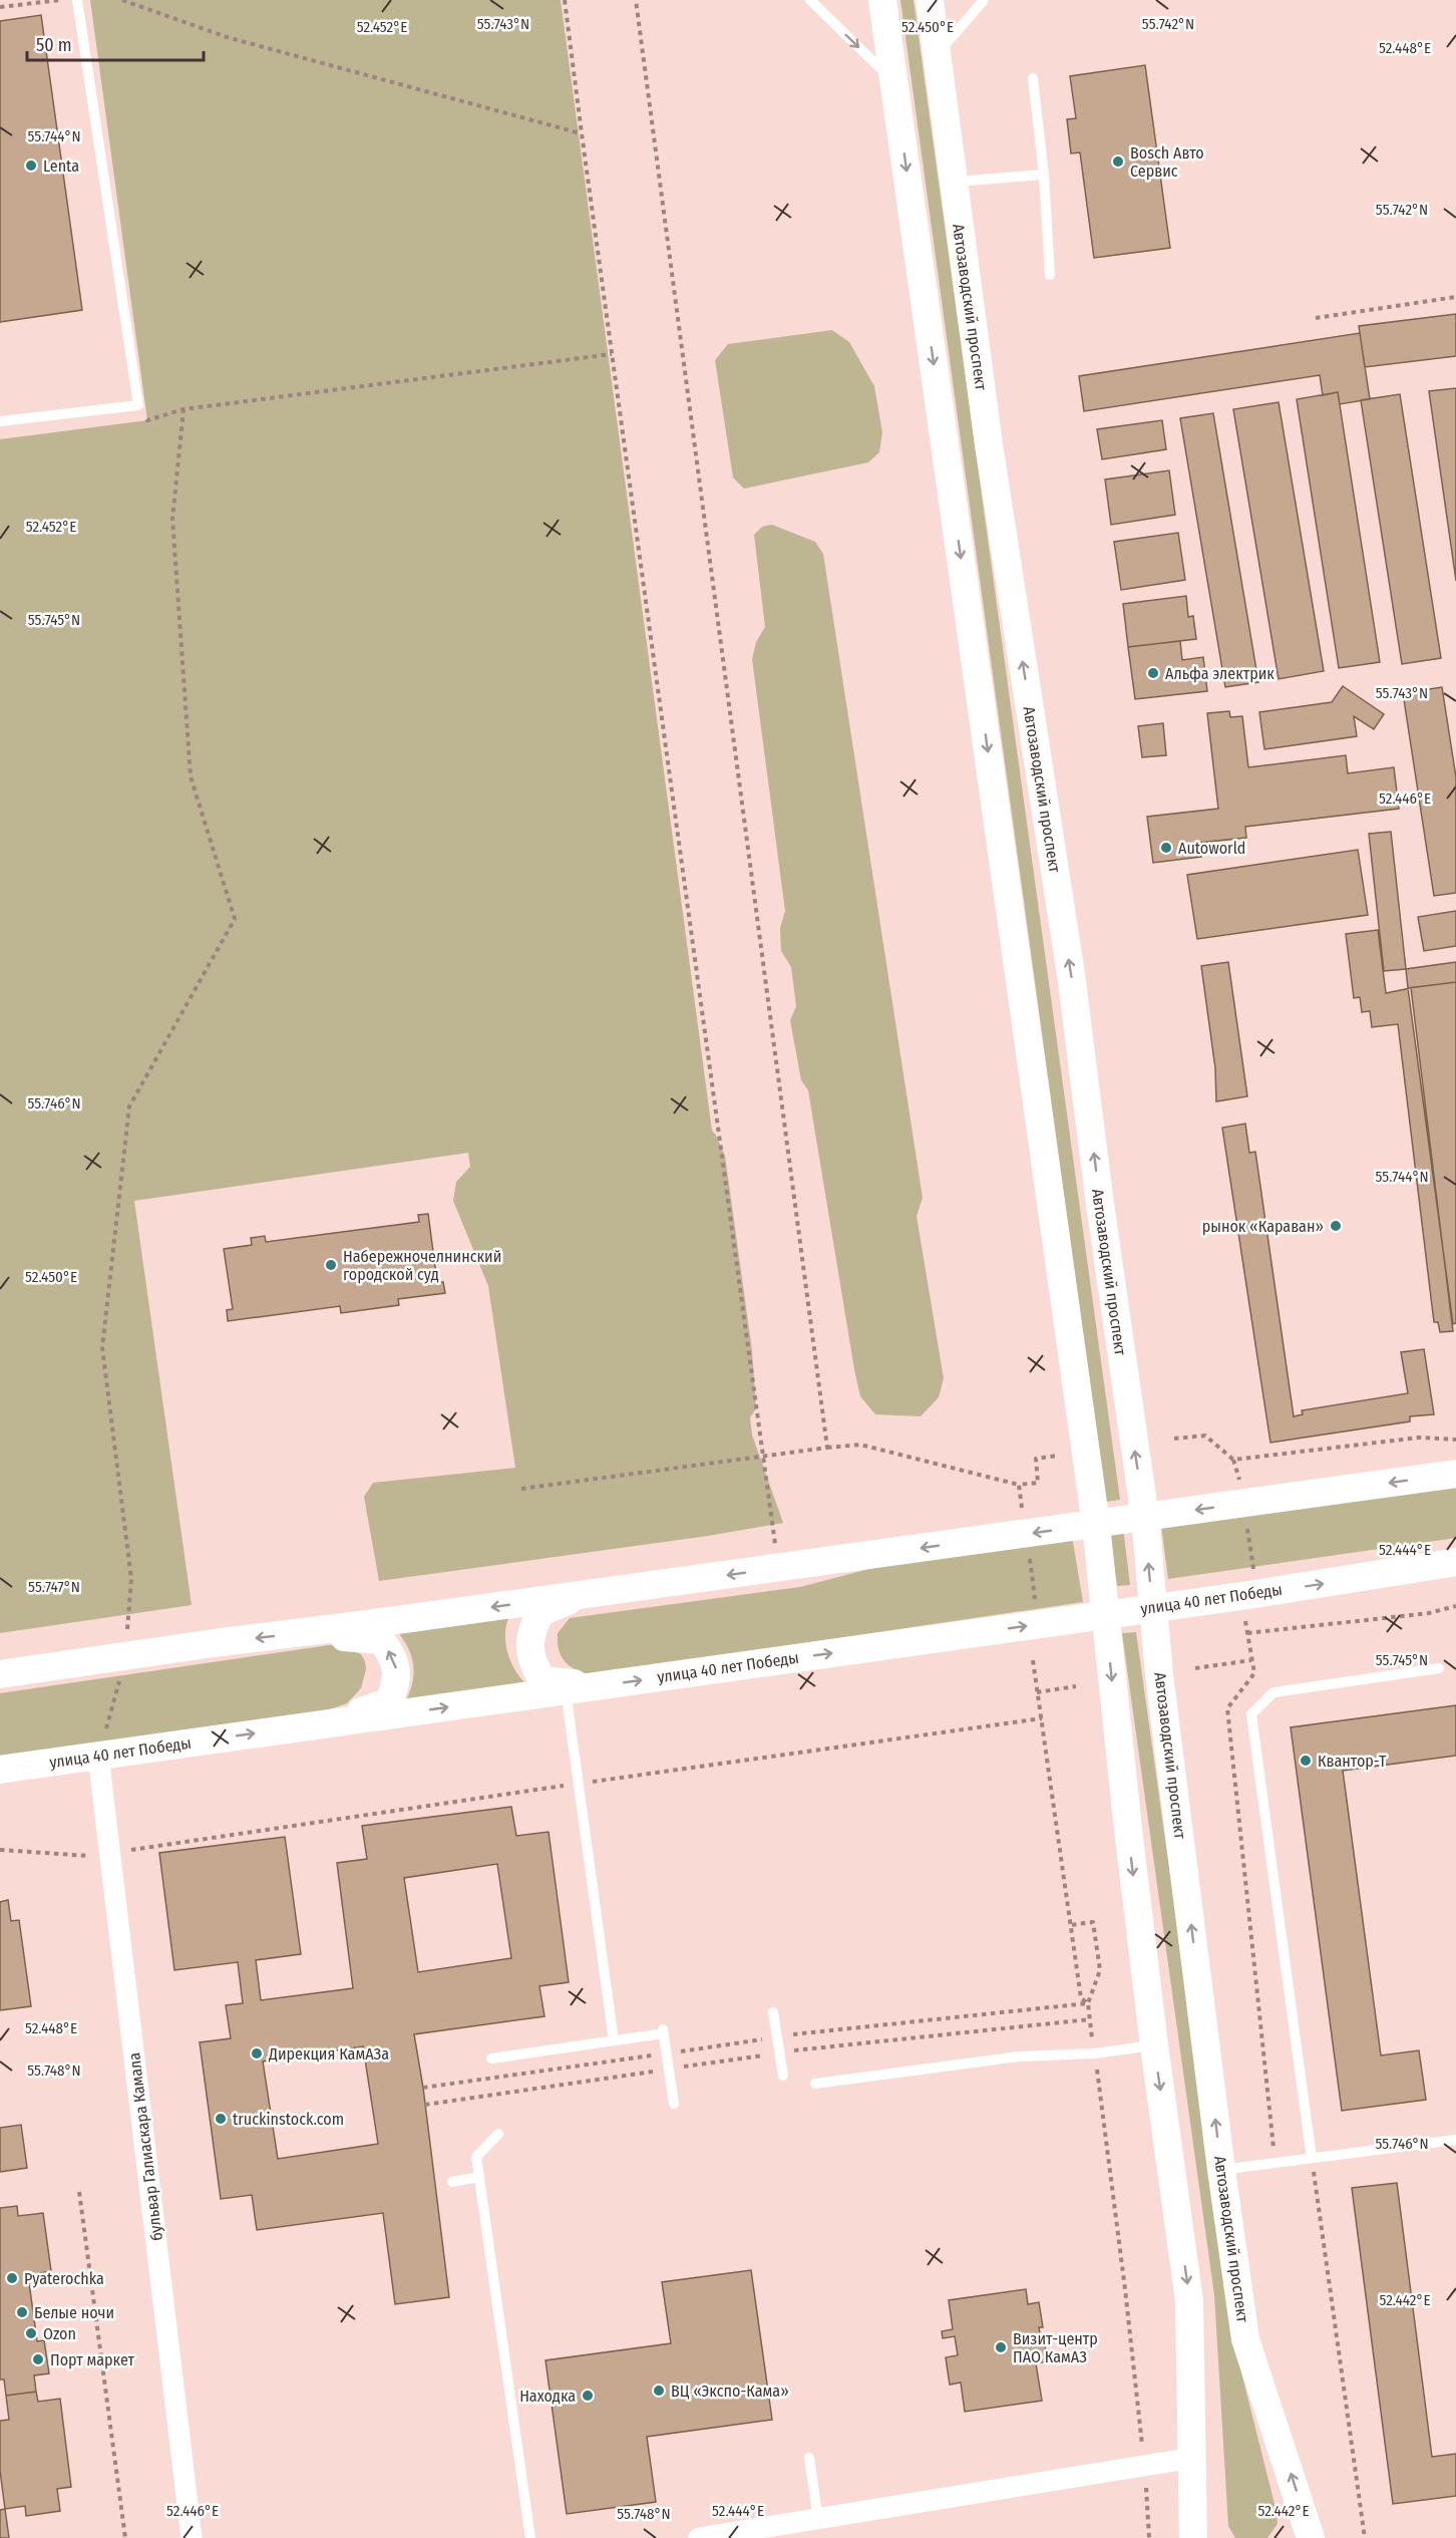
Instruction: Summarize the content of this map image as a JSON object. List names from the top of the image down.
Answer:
{
  "streets": {
    "street": ["Автозаводский проспект", "улица 40 лет Победы", "бульвар Галиаскара Камала"]
  },
  "crossings": [
    ["Автозаводский проспект", "улица 40 лет Победы"],
    ["улица 40 лет Победы", "бульвар Галиаскара Камала"]
  ],
  "places": [
    "Bosch Авто Сервис",
    "Lenta",
    "Альфа электрик",
    "Autoworld",
    "рынок «Караван»",
    "Набережночелнинский городской суд",
    "Квантор-Т",
    "Дирекция КамАЗа",
    "truckinstock.com",
    "Pyaterochka",
    "Белые ночи",
    "Ozon",
    "Визит-центр ПАО КамАЗ",
    "Порт маркет",
    "ВЦ «Экспо-Кама»",
    "Находка"
  ],
  "scale_bar": "50 m",
  "coordinates": [
    "55.743°N",
    "55.742°N",
    "52.452°E",
    "52.450°E",
    "52.448°E",
    "55.744°N",
    "55.745°N",
    "52.446°E",
    "55.746°N",
    "52.444°E",
    "55.747°N",
    "55.748°N",
    "52.442°E"
  ]
}
